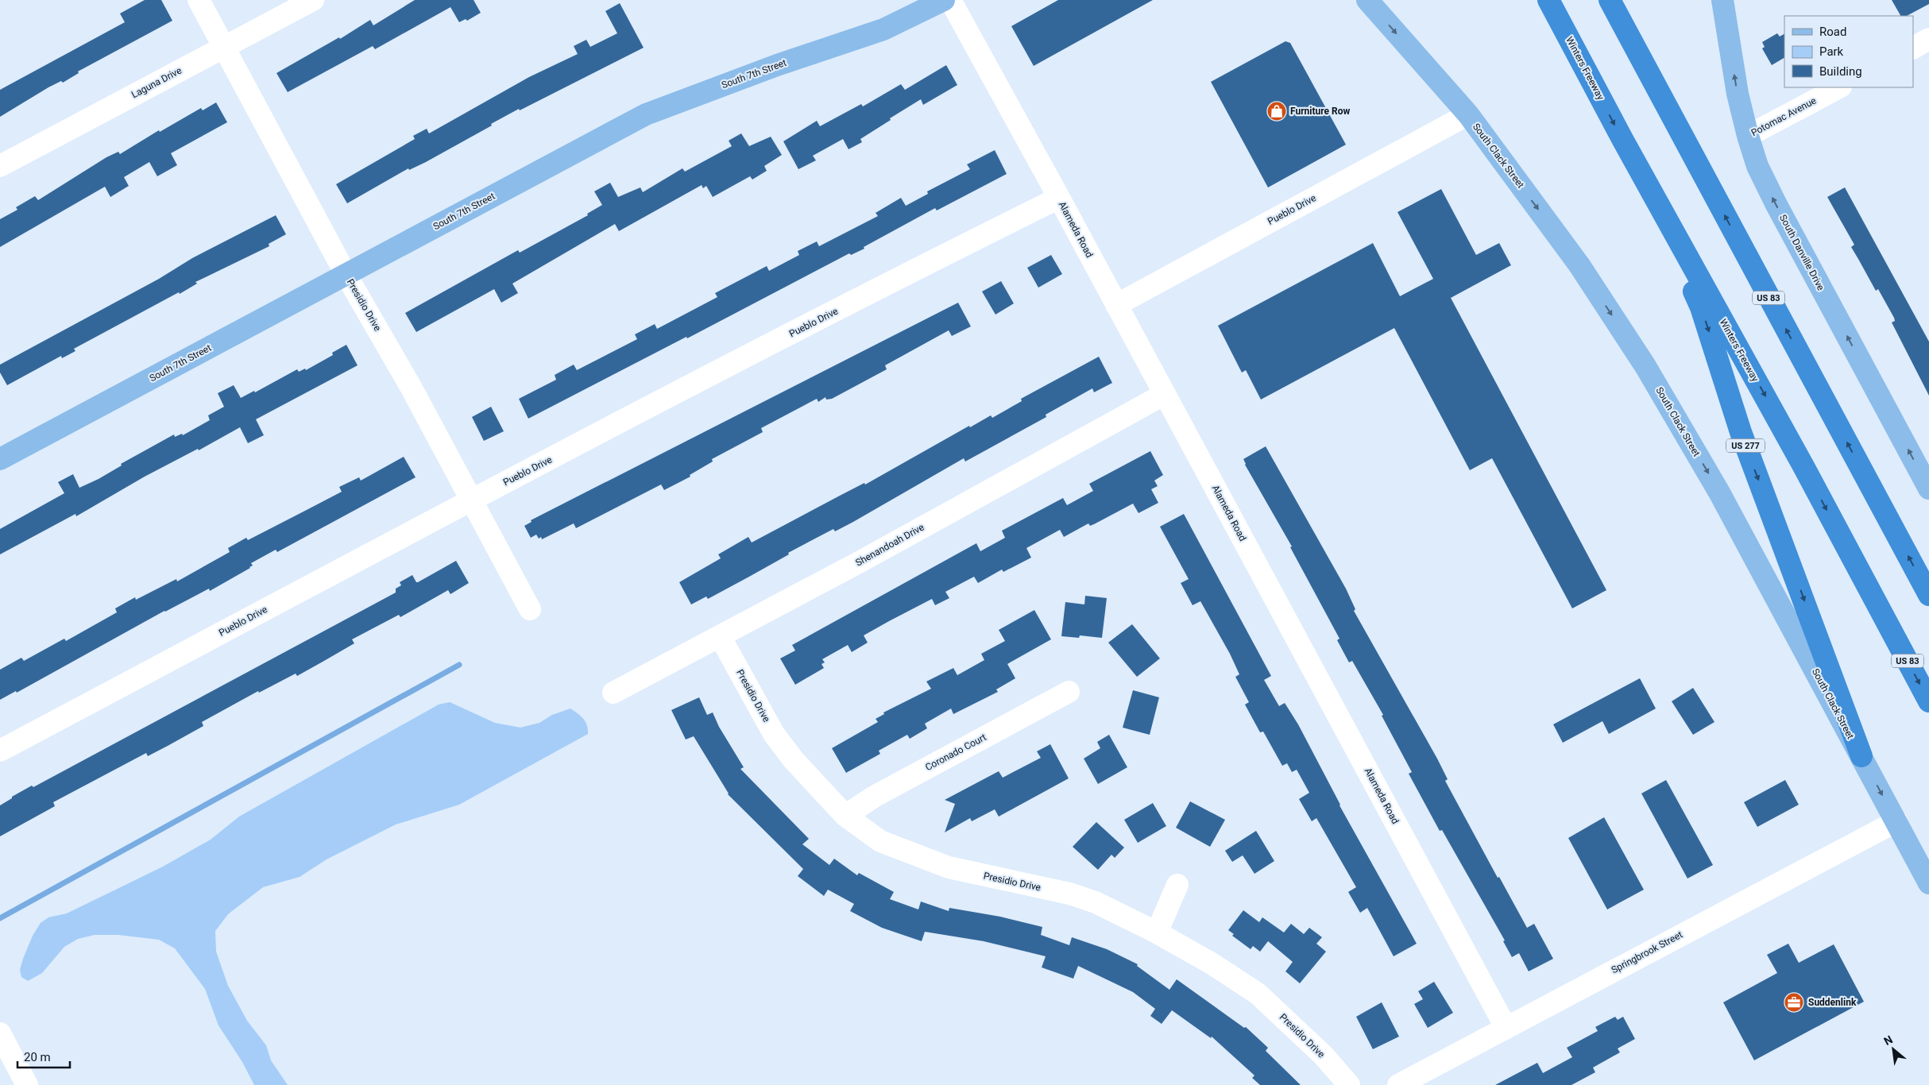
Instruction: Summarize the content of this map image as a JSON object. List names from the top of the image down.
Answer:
{
  "streets": {
    "highway": ["Winters Freeway", "US 83", "US 277"],
    "main road": ["South 7th Street", "South Clack Street", "South Danville Drive"],
    "street": [
      "Laguna Drive",
      "Potomac Avenue",
      "Pueblo Drive",
      "Alameda Road",
      "Presidio Drive",
      "Shenandoah Drive",
      "Coronado Court",
      "Springbrook Street"
    ]
  },
  "crossings": [
    ["Winters Freeway", "US 277"],
    ["South 7th Street", "Presidio Drive"],
    ["Laguna Drive", "Presidio Drive"],
    ["Potomac Avenue", "South Danville Drive"],
    ["South Clack Street", "Pueblo Drive"],
    ["South Clack Street", "US 277"],
    ["South Clack Street", "Springbrook Street"],
    ["Pueblo Drive", "Alameda Road"],
    ["Pueblo Drive", "Presidio Drive"],
    ["Alameda Road", "Shenandoah Drive"],
    ["Alameda Road", "Springbrook Street"],
    ["Presidio Drive", "Shenandoah Drive"],
    ["Presidio Drive", "Coronado Court"]
  ],
  "one_way": ["South Clack Street", "South Danville Drive"],
  "places": {
    "shop": ["Furniture Row"],
    "office": ["Suddenlink"]
  },
  "legend": ["Road", "Park", "Building"],
  "scale_bar": "20 m",
  "north": "top left"
}
